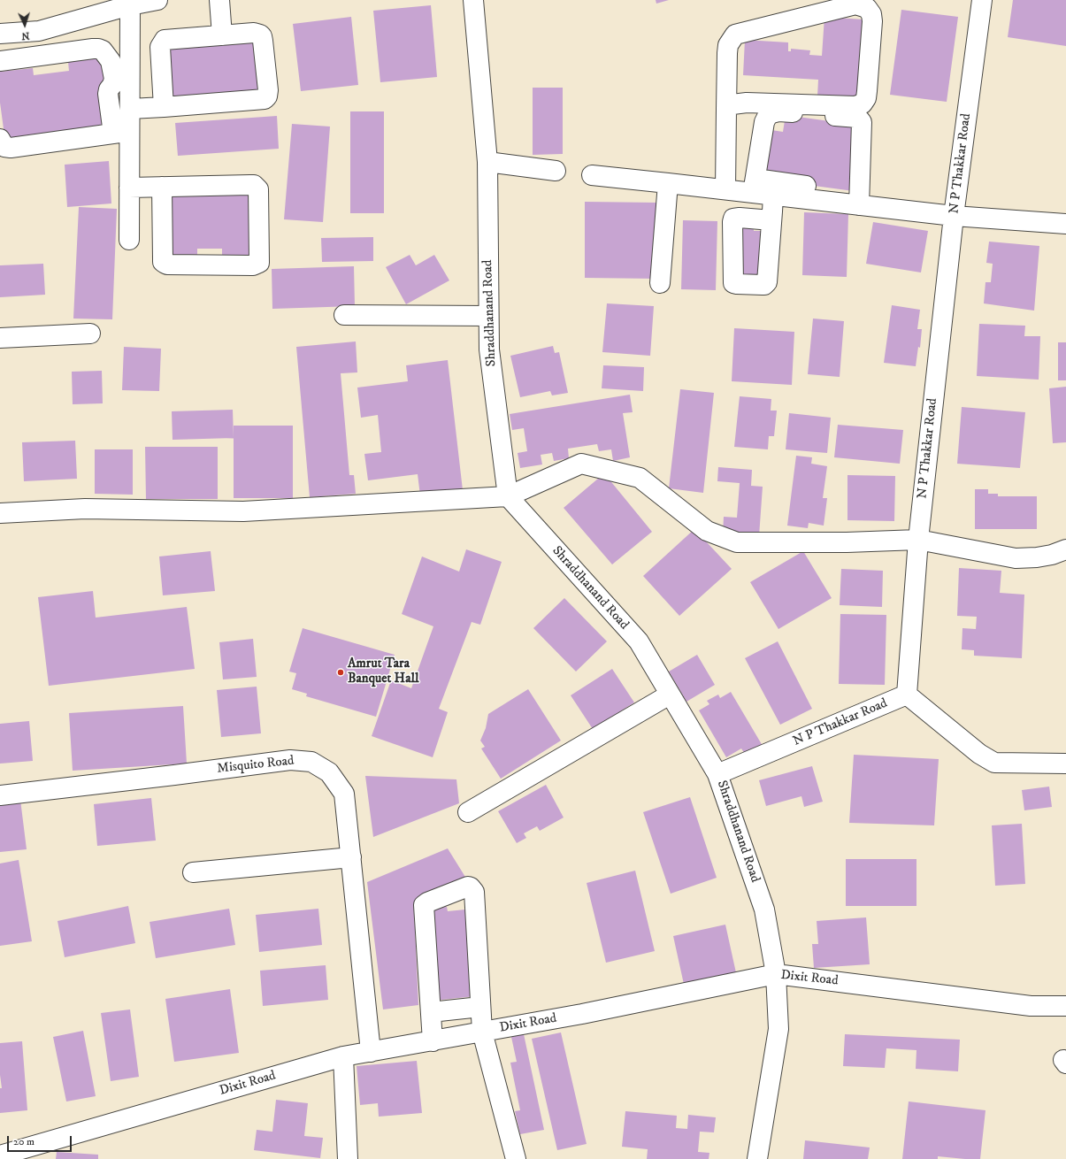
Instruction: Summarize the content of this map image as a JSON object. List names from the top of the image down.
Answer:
{
  "streets": {
    "street": [
      "N P Thakkar Road",
      "Shraddhanand Road",
      "Misquito Road",
      "Dixit Road"
    ]
  },
  "crossings": [
    ["N P Thakkar Road", "Shraddhanand Road"],
    ["Shraddhanand Road", "Dixit Road"],
    ["Misquito Road", "Dixit Road"]
  ],
  "places": ["Amrut Tara Banquet Hall"],
  "scale_bar": "20 m",
  "north": "bottom"
}
